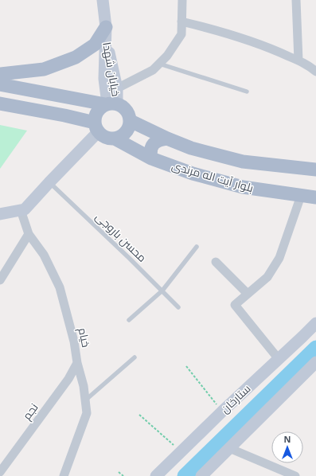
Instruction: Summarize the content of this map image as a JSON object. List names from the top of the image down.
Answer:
{
  "streets": {
    "main road": ["بلوار آیت اله مرندی"],
    "street": [
      "خیابان شهدا",
      "خیام",
      "ستارخان",
      "نجم"
    ],
    "lane": ["محسن باروجی"]
  },
  "crossings": [
    ["خیابان شهدا", "بلوار آیت اله مرندی"],
    ["خیام", "نجم"]
  ],
  "north": "top"
}
